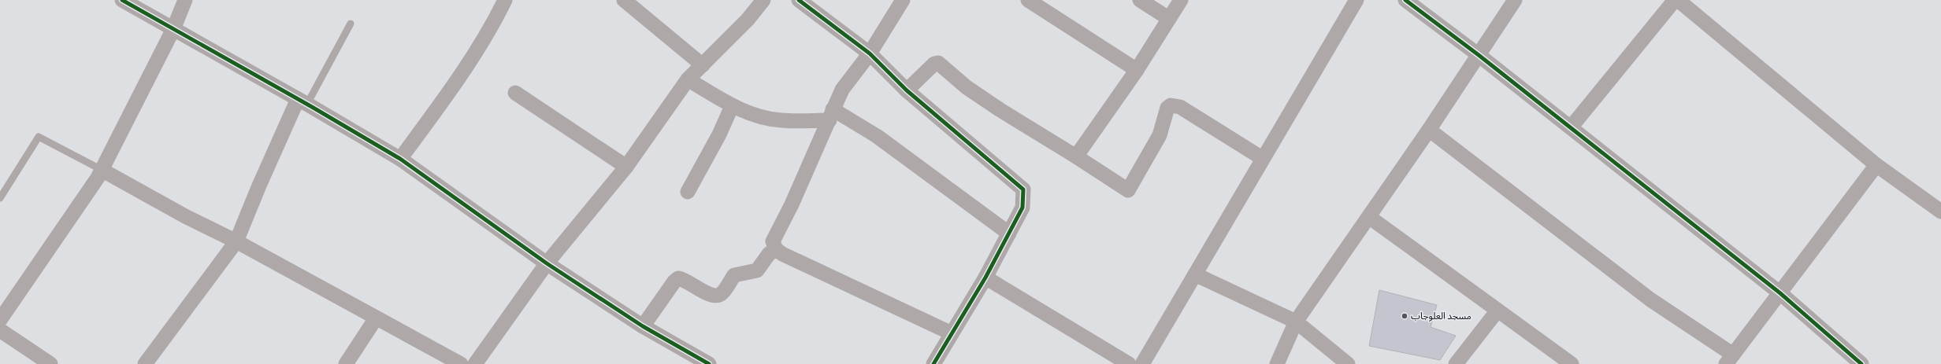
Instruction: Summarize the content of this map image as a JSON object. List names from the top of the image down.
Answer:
{
  "places": ["مسجد العلوجاب"]
}
